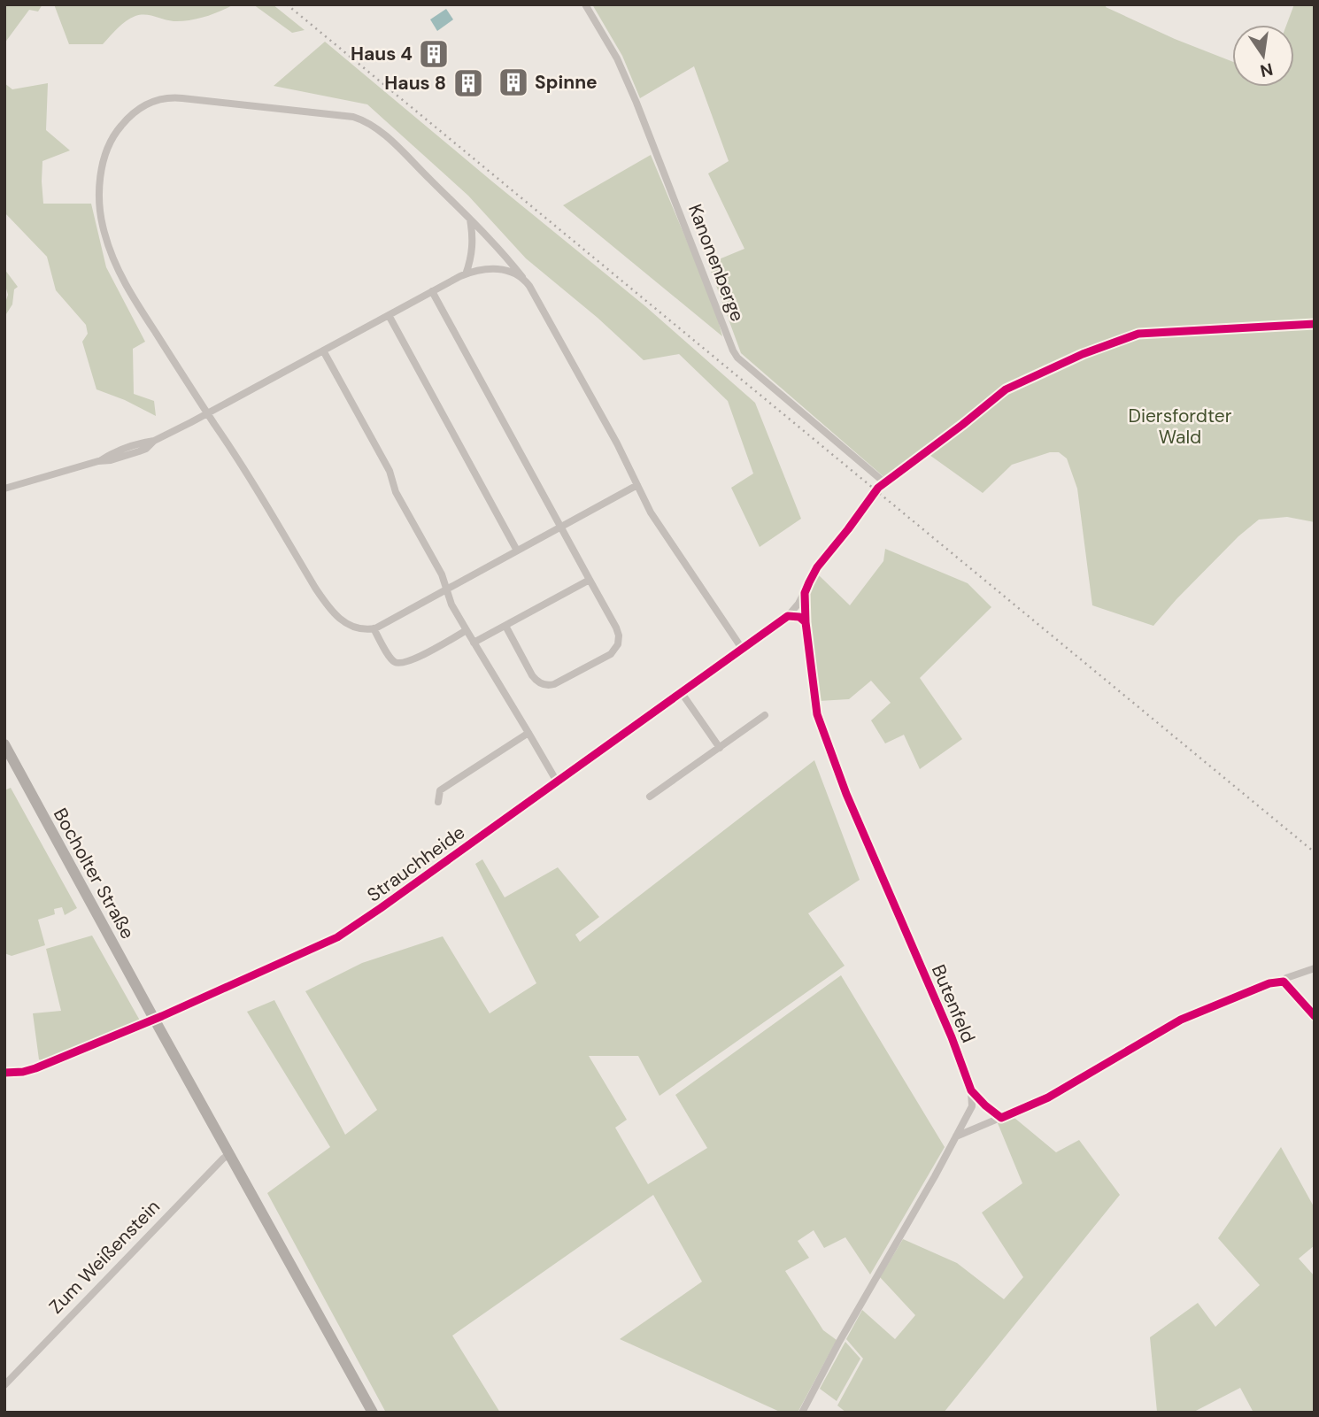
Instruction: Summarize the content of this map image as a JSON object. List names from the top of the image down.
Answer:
{
  "streets": {
    "main road": ["Bocholter Straße"],
    "street": [
      "Kanonenberge",
      "Strauchheide",
      "Butenfeld",
      "Zum Weißenstein"
    ]
  },
  "crossings": [
    ["Kanonenberge", "Strauchheide"],
    ["Strauchheide", "Bocholter Straße"],
    ["Strauchheide", "Butenfeld"]
  ],
  "parks": ["Diersfordter Wald"],
  "places": {
    "building": ["Haus 4", "Spinne", "Haus 8"]
  },
  "north": "bottom"
}
